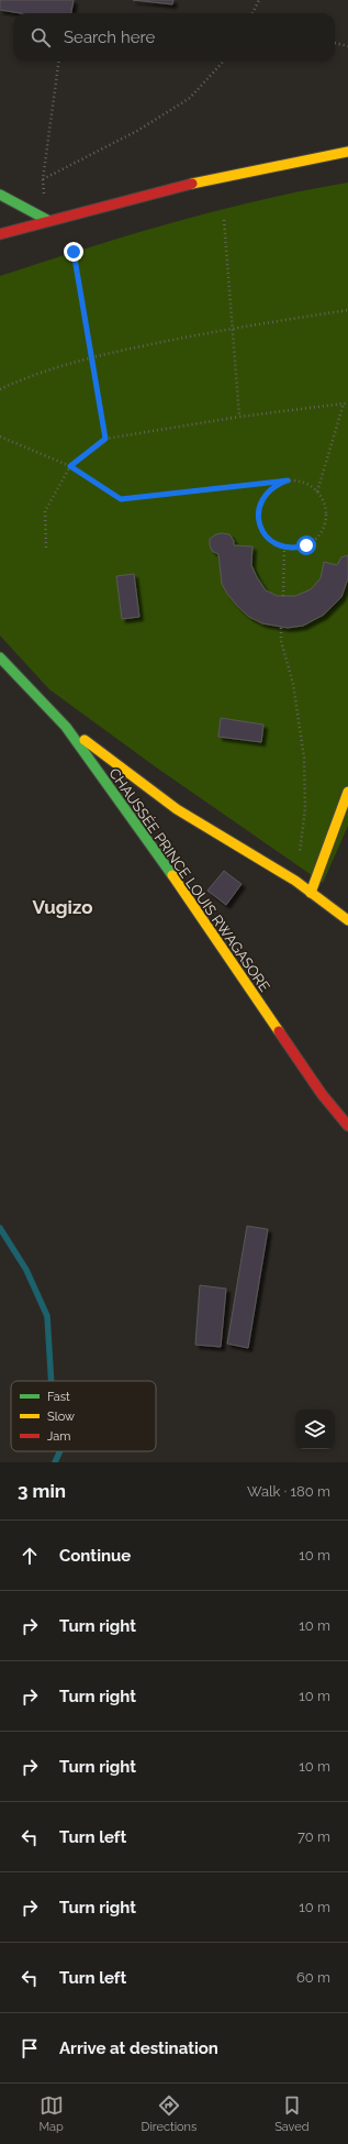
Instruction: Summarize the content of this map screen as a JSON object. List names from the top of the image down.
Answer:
{
  "streets": {
    "street": ["CHAUSSÉE PRINCE LOUIS RWAGASORE"]
  },
  "districts": ["Vugizo"],
  "legend": ["Fast", "Slow", "Jam"],
  "page": {
    "search": "Search here",
    "heading": ["3 min", "Walk · 180 m"],
    "list": [
      ["Continue", "10 m"],
      ["Turn right", "10 m"],
      ["Turn right", "10 m"],
      ["Turn right", "10 m"],
      ["Turn left", "70 m"],
      ["Turn right", "10 m"],
      ["Turn left", "60 m"],
      "Arrive at destination"
    ],
    "nav": ["Map", "Directions", "Saved"]
  }
}
